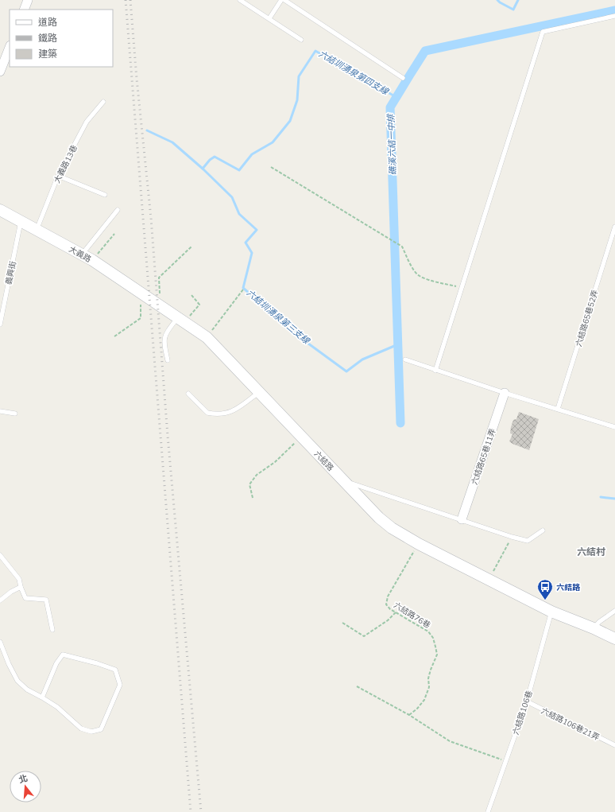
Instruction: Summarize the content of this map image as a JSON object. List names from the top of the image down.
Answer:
{
  "streets": {
    "street": ["大義路", "六結路65巷11弄", "六結路"],
    "lane": [
      "大義路13巷",
      "義興街",
      "六結路65巷52弄",
      "六結路106巷",
      "六結路106巷21弄"
    ],
    "path": ["六結路76巷"]
  },
  "crossings": [
    ["大義路13巷", "大義路"],
    ["大義路", "義興街"],
    ["大義路", "六結路"],
    ["六結路", "六結路76巷"],
    ["六結路", "六結路106巷"],
    ["六結路106巷", "六結路106巷21弄"]
  ],
  "districts": ["六結村"],
  "water": ["六結圳湧泉第四支線", "礁溪六結一中排", "六結圳湧泉第三支線"],
  "places": {
    "bus stop": ["六結路"]
  },
  "legend": ["道路", "鐵路", "建築"],
  "north": "top"
}
